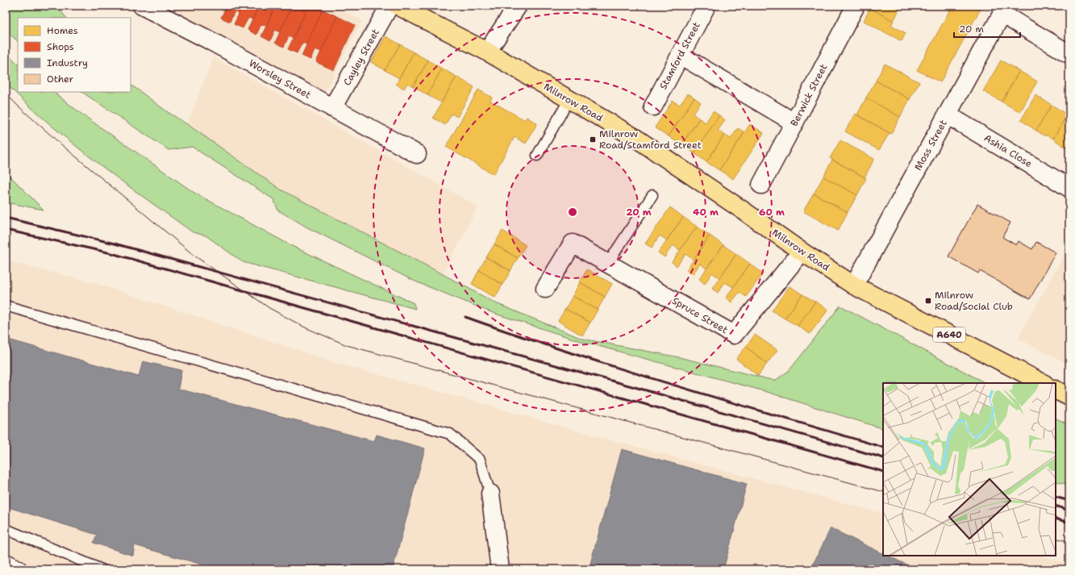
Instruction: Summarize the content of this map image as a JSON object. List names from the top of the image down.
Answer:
{
  "streets": {
    "main road": ["Milnrow Road", "A640"],
    "street": [
      "Stamford Street",
      "Cayley Street",
      "Worsley Street",
      "Berwick Street",
      "Moss Street",
      "Ashia Close",
      "Spruce Street"
    ]
  },
  "crossings": [
    ["Cayley Street", "Worsley Street"],
    ["Milnrow Road", "Moss Street"],
    ["Milnrow Road", "Spruce Street"],
    ["Moss Street", "Ashia Close"]
  ],
  "places": {
    "transit": ["Milnrow Road/Stamford Street", "Milnrow Road/Social Club"]
  },
  "legend": [
    "Homes",
    "Shops",
    "Industry",
    "Other"
  ],
  "scale_bar": "20 m",
  "rings": ["20 m", "40 m", "60 m"]
}
